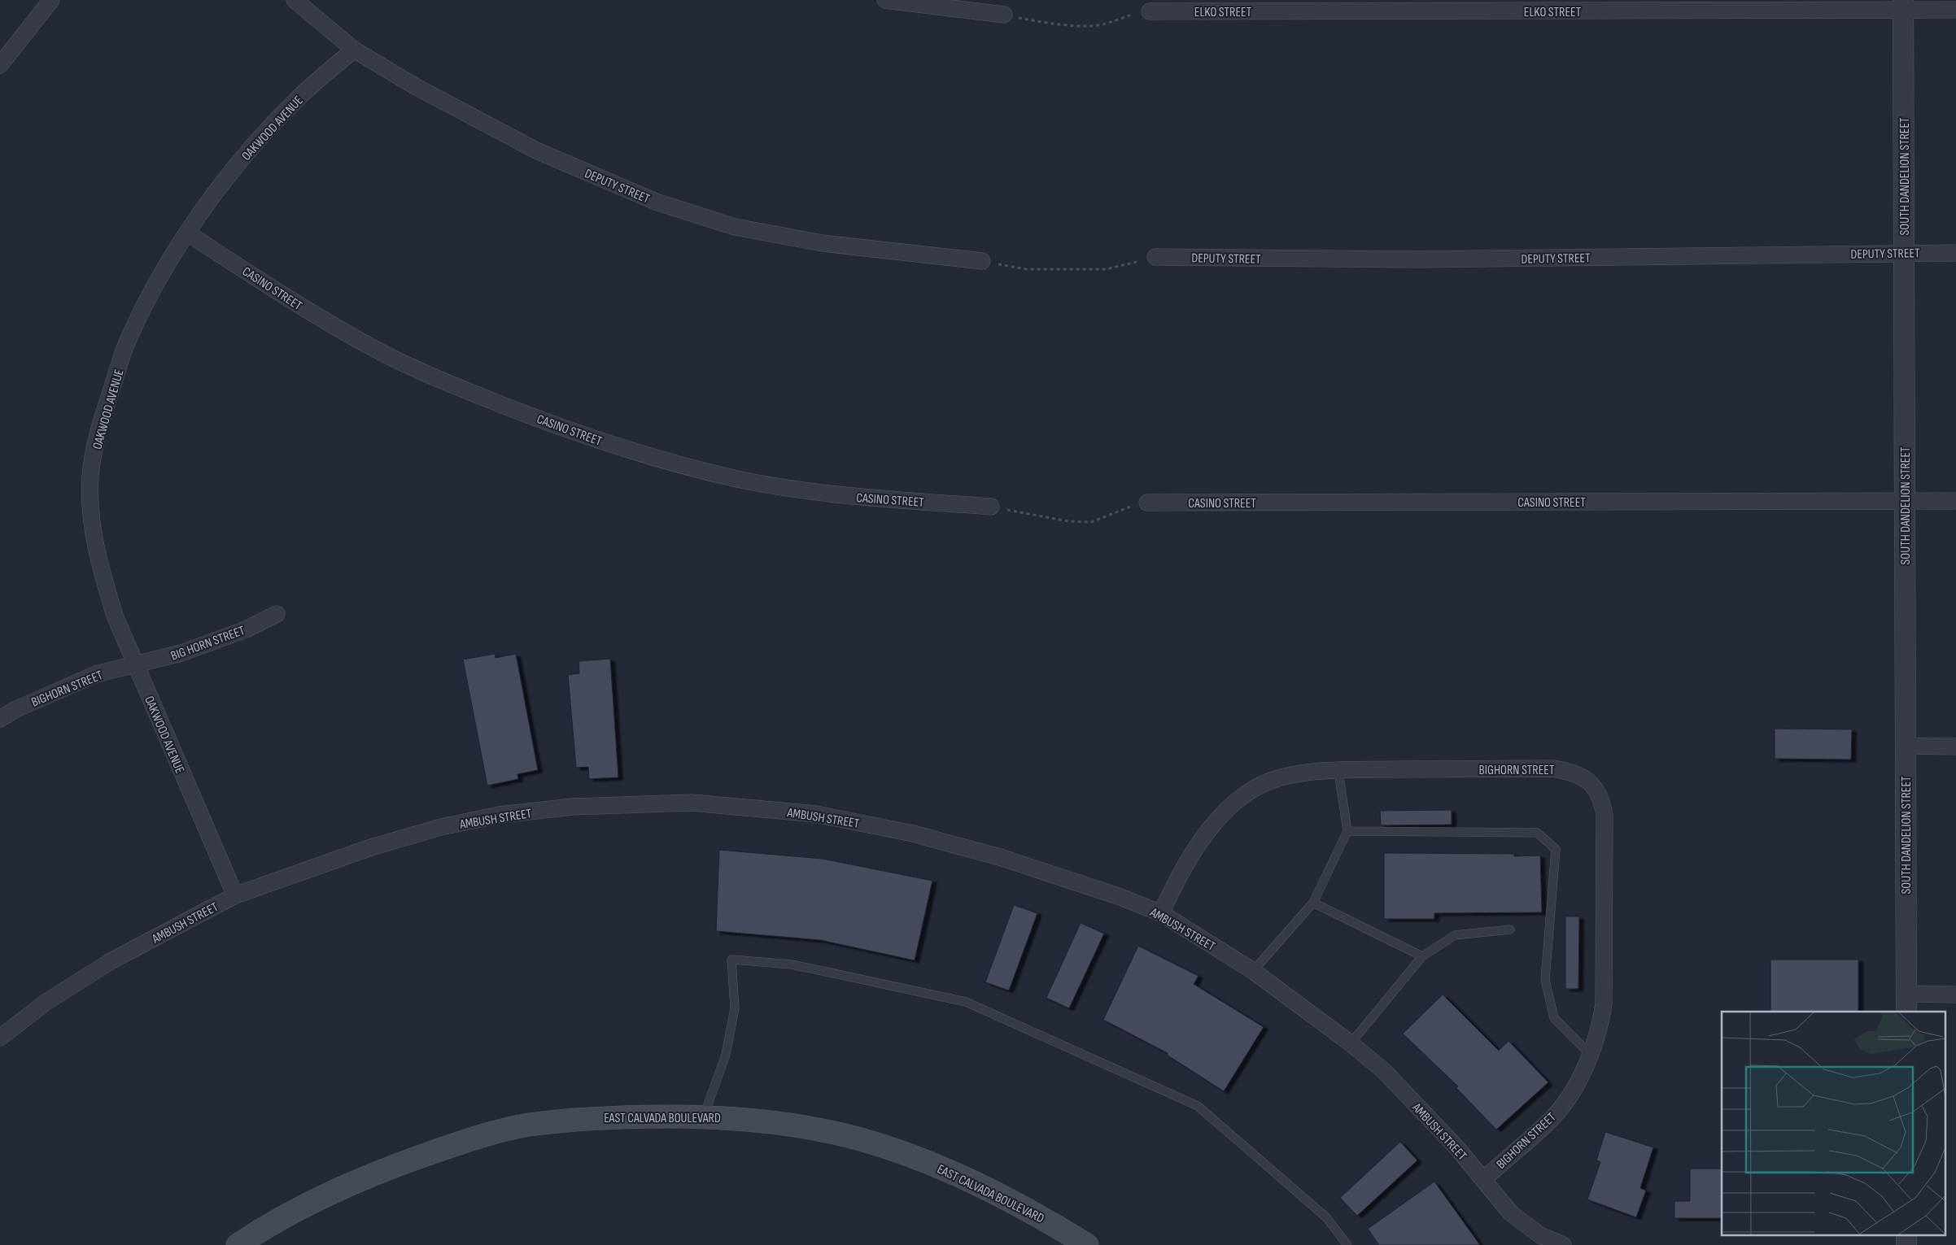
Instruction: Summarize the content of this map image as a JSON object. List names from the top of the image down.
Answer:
{
  "streets": {
    "main road": ["EAST CALVADA BOULEVARD"],
    "street": [
      "ELKO STREET",
      "OAKWOOD AVENUE",
      "SOUTH DANDELION STREET",
      "DEPUTY STREET",
      "CASINO STREET",
      "BIG HORN STREET",
      "BIGHORN STREET",
      "AMBUSH STREET"
    ]
  },
  "crossings": [
    ["ELKO STREET", "SOUTH DANDELION STREET"],
    ["OAKWOOD AVENUE", "DEPUTY STREET"],
    ["OAKWOOD AVENUE", "CASINO STREET"],
    ["OAKWOOD AVENUE", "BIG HORN STREET"],
    ["OAKWOOD AVENUE", "BIGHORN STREET"],
    ["OAKWOOD AVENUE", "AMBUSH STREET"],
    ["SOUTH DANDELION STREET", "DEPUTY STREET"],
    ["SOUTH DANDELION STREET", "CASINO STREET"],
    ["BIG HORN STREET", "BIGHORN STREET"],
    ["BIGHORN STREET", "AMBUSH STREET"]
  ]
}
